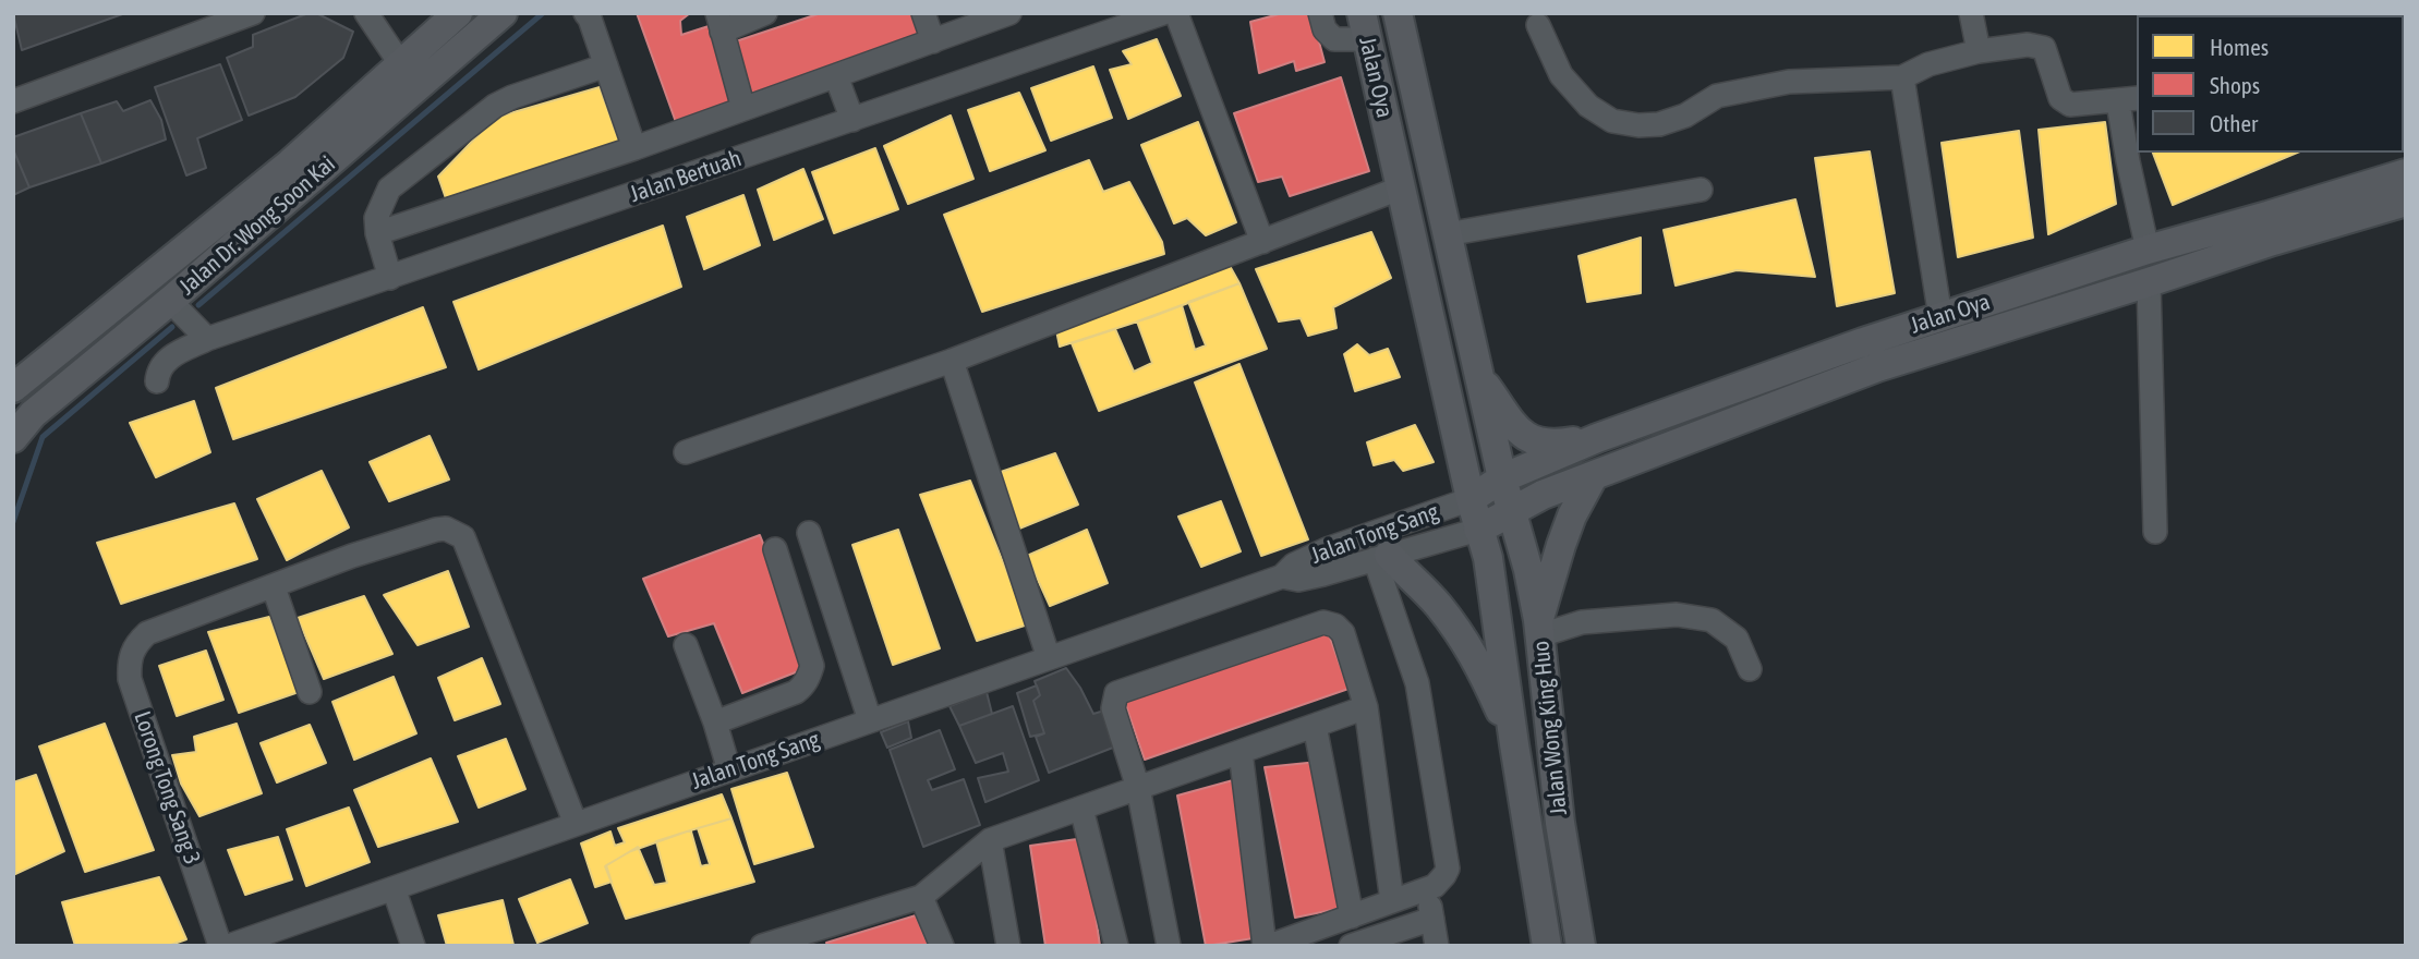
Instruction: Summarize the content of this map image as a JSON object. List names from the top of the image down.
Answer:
{
  "streets": {
    "main road": ["Jalan Oya", "Jalan Dr. Wong Soon Kai", "Jalan Wong King Huo"],
    "street": ["Jalan Bertuah", "Jalan Tong Sang", "Lorong Tong Sang 3"]
  },
  "crossings": [
    ["Jalan Oya", "Jalan Tong Sang"],
    ["Jalan Oya", "Jalan Wong King Huo"],
    ["Jalan Tong Sang", "Jalan Wong King Huo"]
  ],
  "legend": ["Homes", "Shops", "Other"]
}
